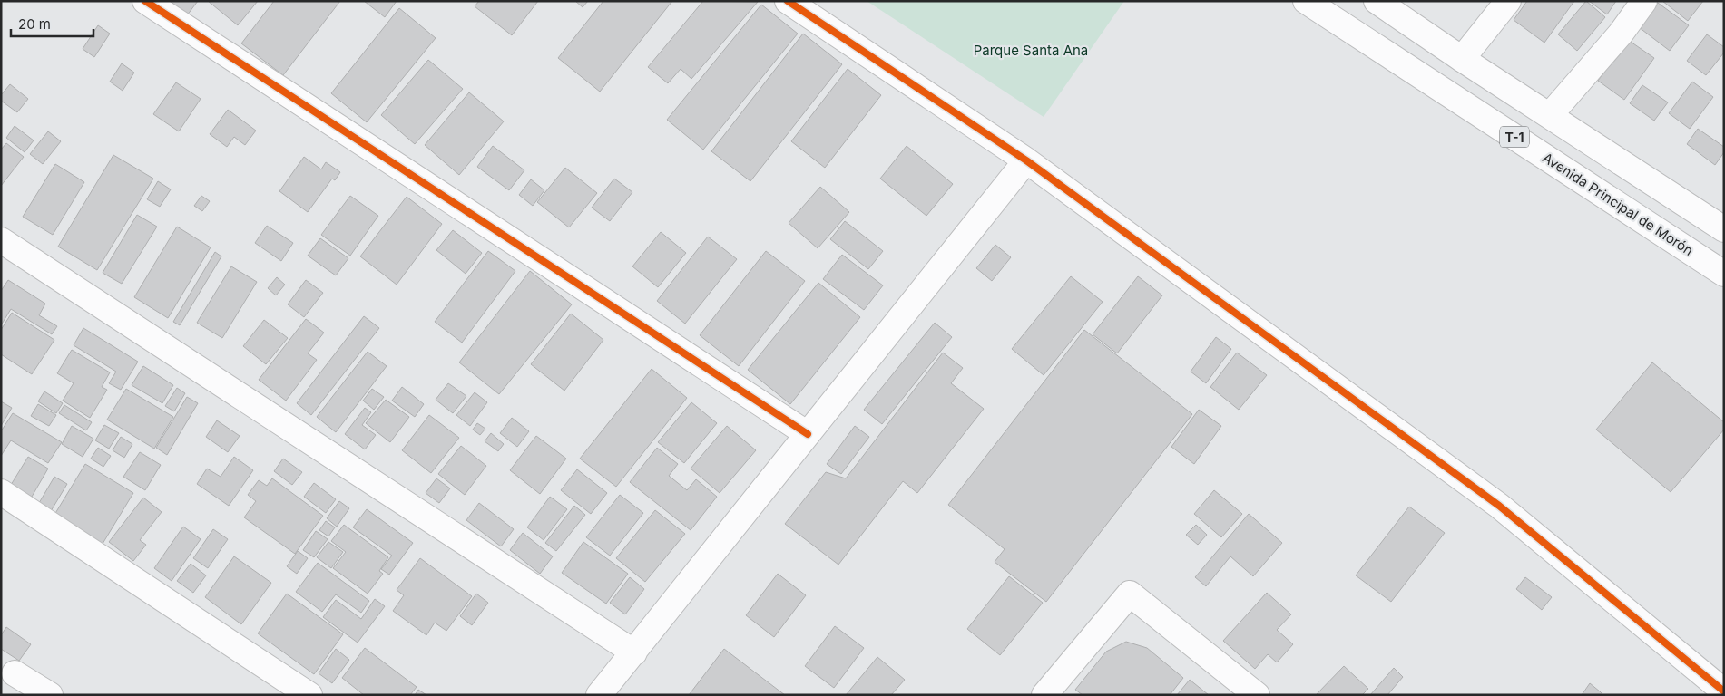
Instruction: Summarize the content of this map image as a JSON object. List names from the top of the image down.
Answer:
{
  "streets": {
    "street": ["T-1", "Avenida Principal de Morón"]
  },
  "parks": ["Parque Santa Ana"],
  "scale_bar": "20 m"
}
